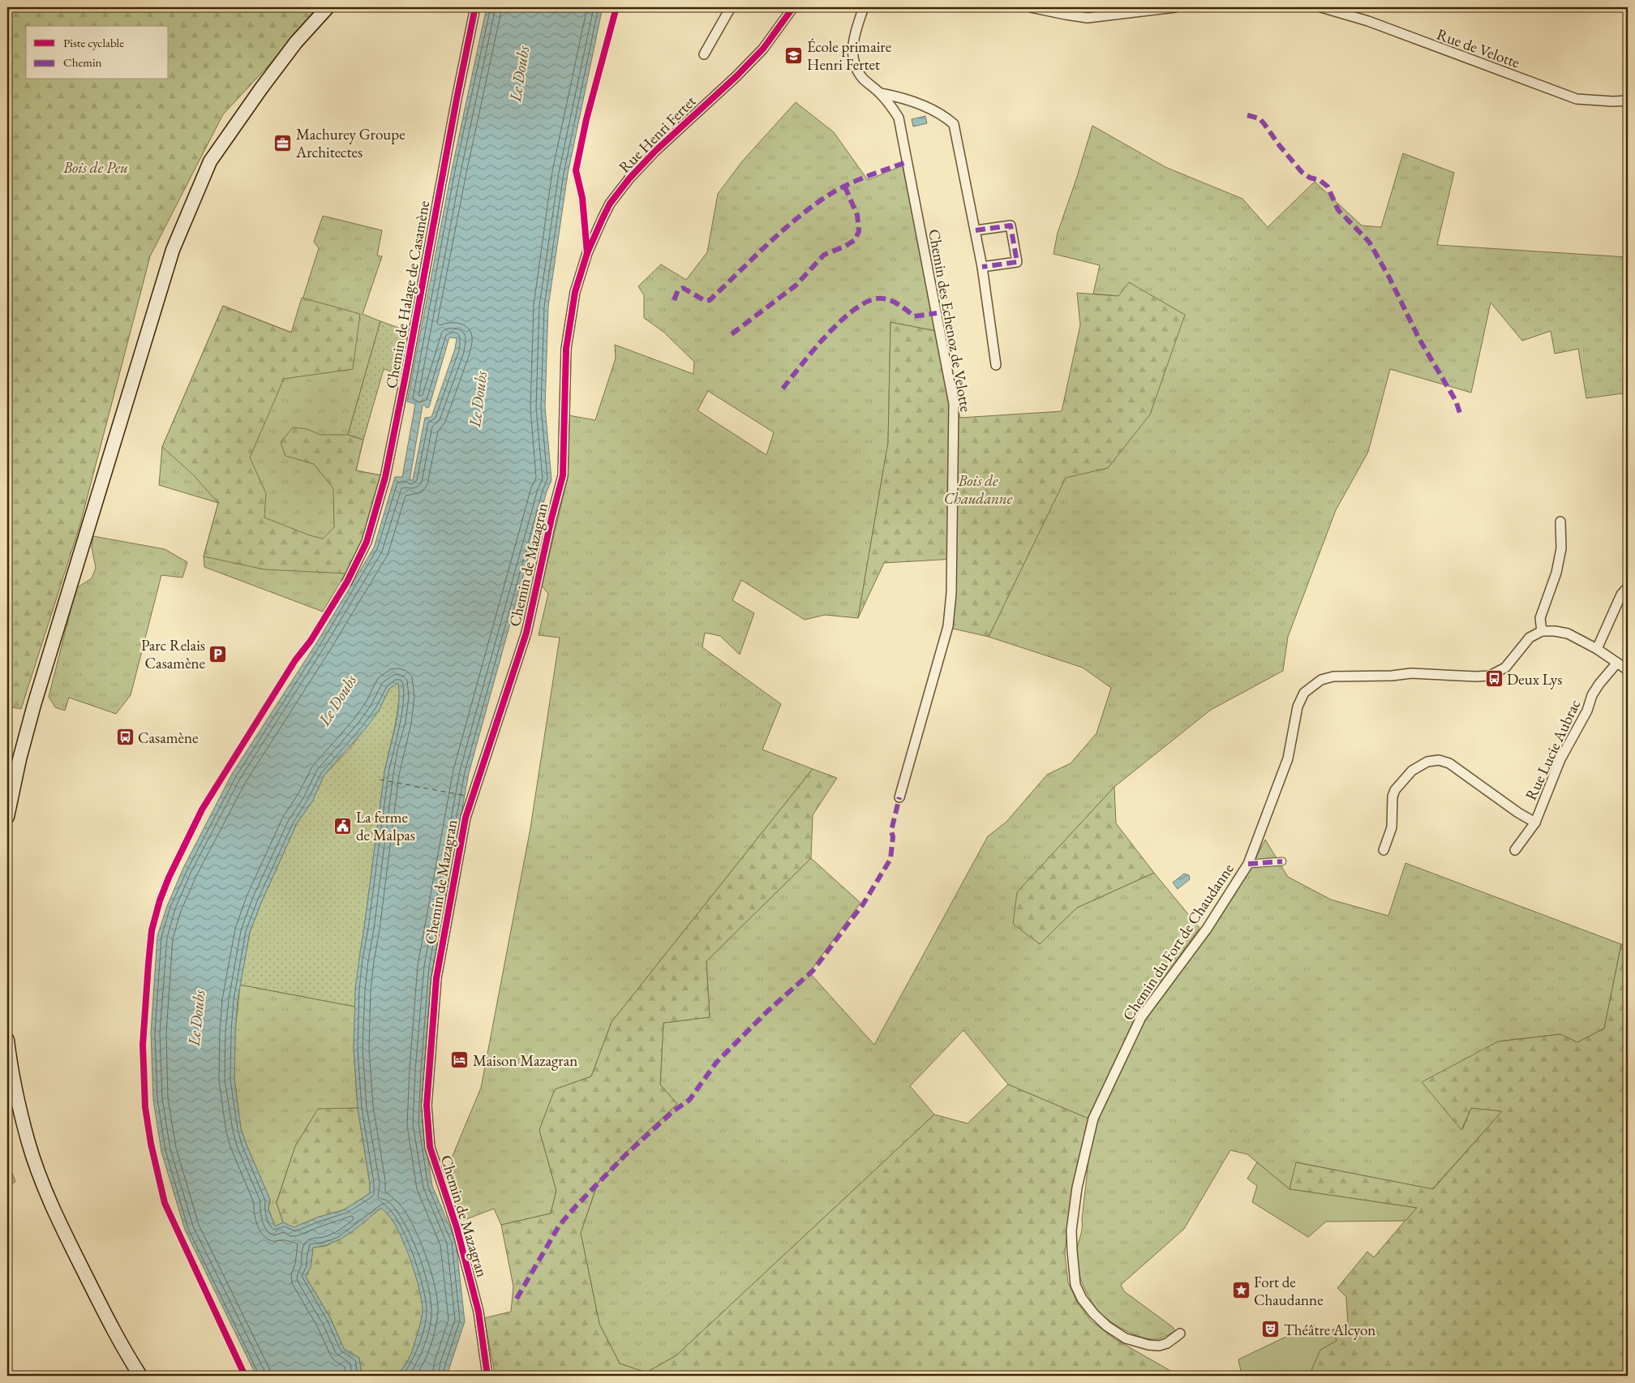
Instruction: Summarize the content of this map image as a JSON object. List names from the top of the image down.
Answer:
{
  "streets": {
    "street": [
      "Rue de Velotte",
      "Rue Henri Fertet",
      "Chemin de Halage de Casamène",
      "Chemin des Echenoz de Velotte",
      "Chemin de Mazagran",
      "Rue Lucie Aubrac",
      "Chemin du Fort de Chaudanne"
    ]
  },
  "crossings": [
    ["Rue Henri Fertet", "Chemin de Mazagran"]
  ],
  "water": ["Le Doubs"],
  "parks": ["Bois de Peu", "Bois de Chaudanne"],
  "places": {
    "school or university": ["École primaire Henri Fertet"],
    "office": ["Machurey Groupe Architectes"],
    "parking": ["Parc Relais Casamène"],
    "bus stop": ["Deux Lys", "Casamène"],
    "public building": ["La ferme de Malpas"],
    "hotel": ["Maison Mazagran"],
    "place": ["Fort de Chaudanne"],
    "theatre": ["Théâtre Alcyon"]
  },
  "legend": ["Piste cyclable", "Chemin"]
}
